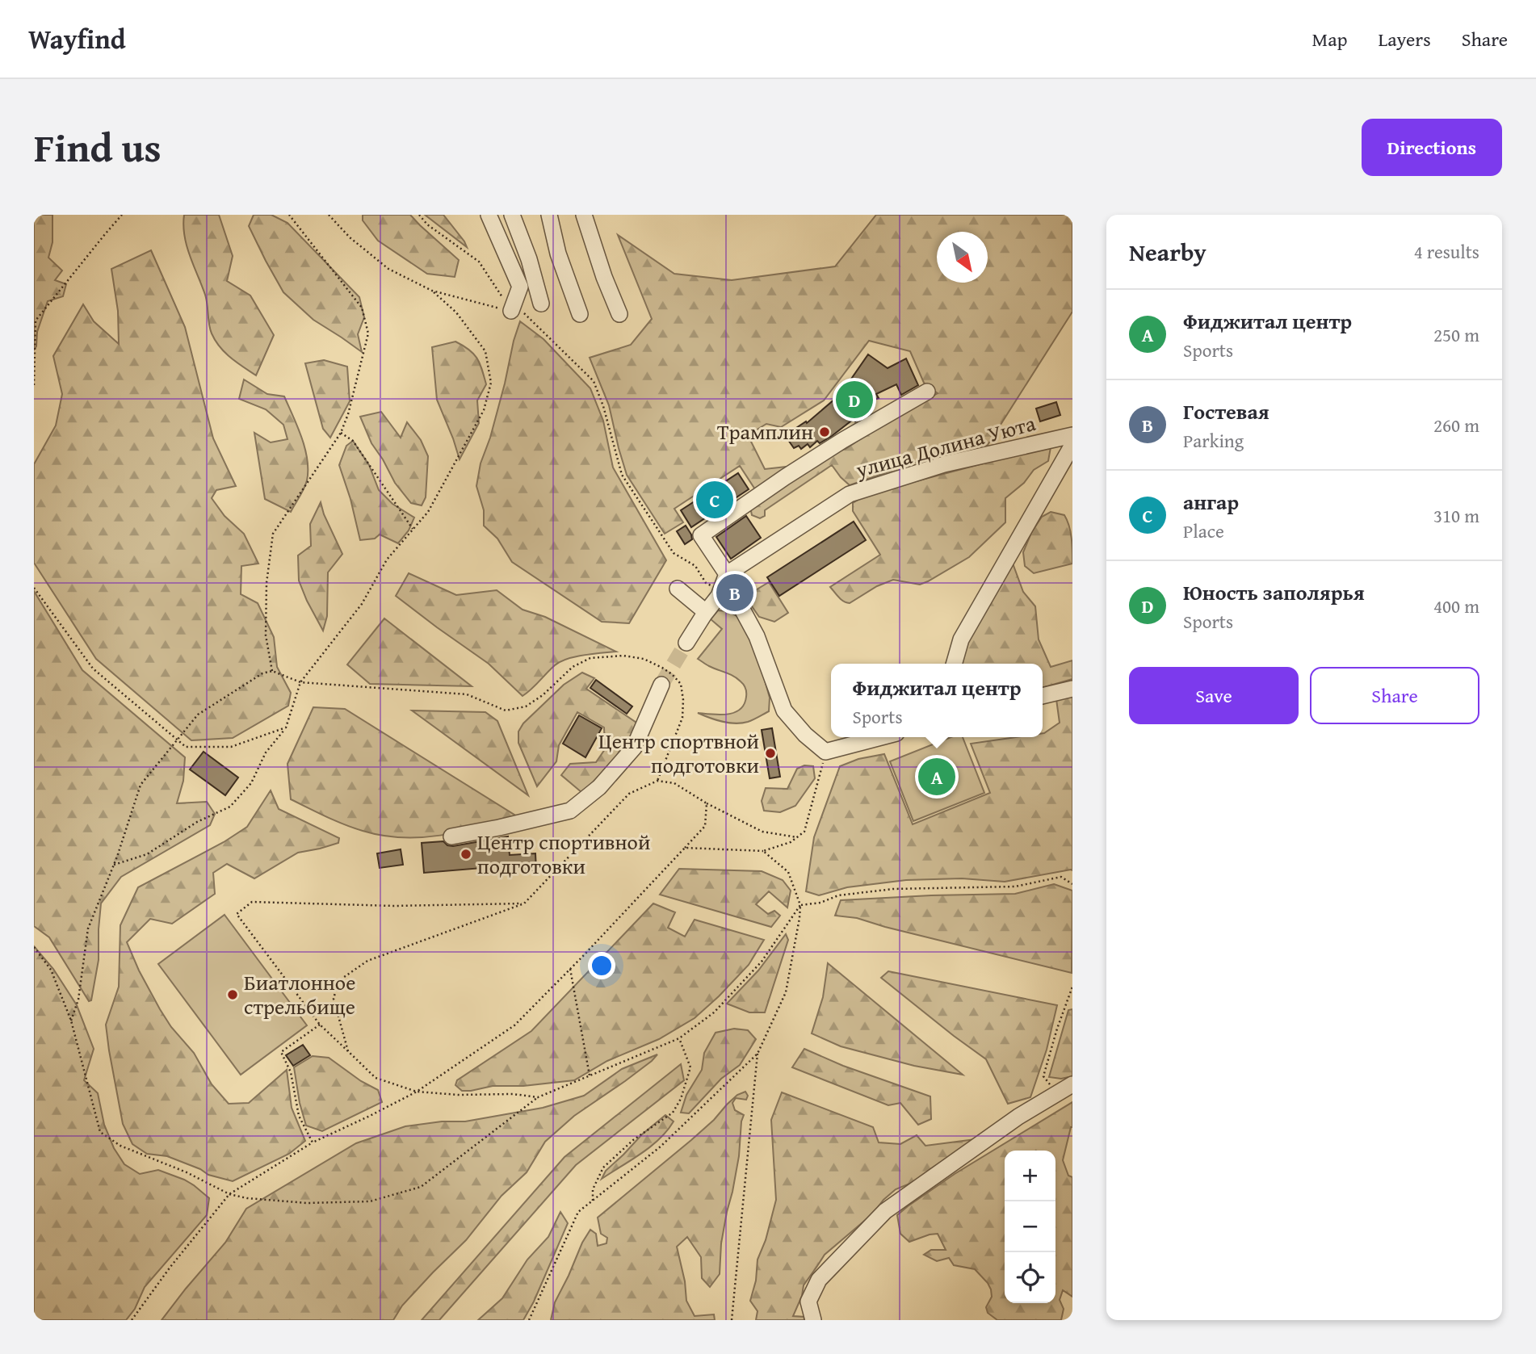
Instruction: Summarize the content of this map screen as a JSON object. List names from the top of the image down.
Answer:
{
  "streets": {
    "street": ["улица Долина Уюта"]
  },
  "places": [
    "Трамплин",
    "Центр спортвной подготовки",
    "Центр спортивной подготовки",
    "Биатлонное стрельбище"
  ],
  "north": "bottom right",
  "page": {
    "header": "Wayfind",
    "nav": ["Map", "Layers", "Share"],
    "title": "Find us",
    "buttons": [
      "Directions",
      ["Save", "Share"]
    ],
    "heading": ["Nearby", "4 results"],
    "list": [
      {
        "mark": "A",
        "name": "Фиджитал центр",
        "note": "Sports",
        "value": "250 m"
      },
      {
        "mark": "B",
        "name": "Гостевая",
        "note": "Parking",
        "value": "260 m"
      },
      {
        "mark": "C",
        "name": "ангар",
        "note": "Place",
        "value": "310 m"
      },
      {
        "mark": "D",
        "name": "Юность заполярья",
        "note": "Sports",
        "value": "400 m"
      }
    ],
    "pins": [
      "D",
      "C",
      "B",
      "A"
    ],
    "popup": ["Фиджитал центр", "Sports"],
    "map_buttons": ["+", "−"]
  }
}
